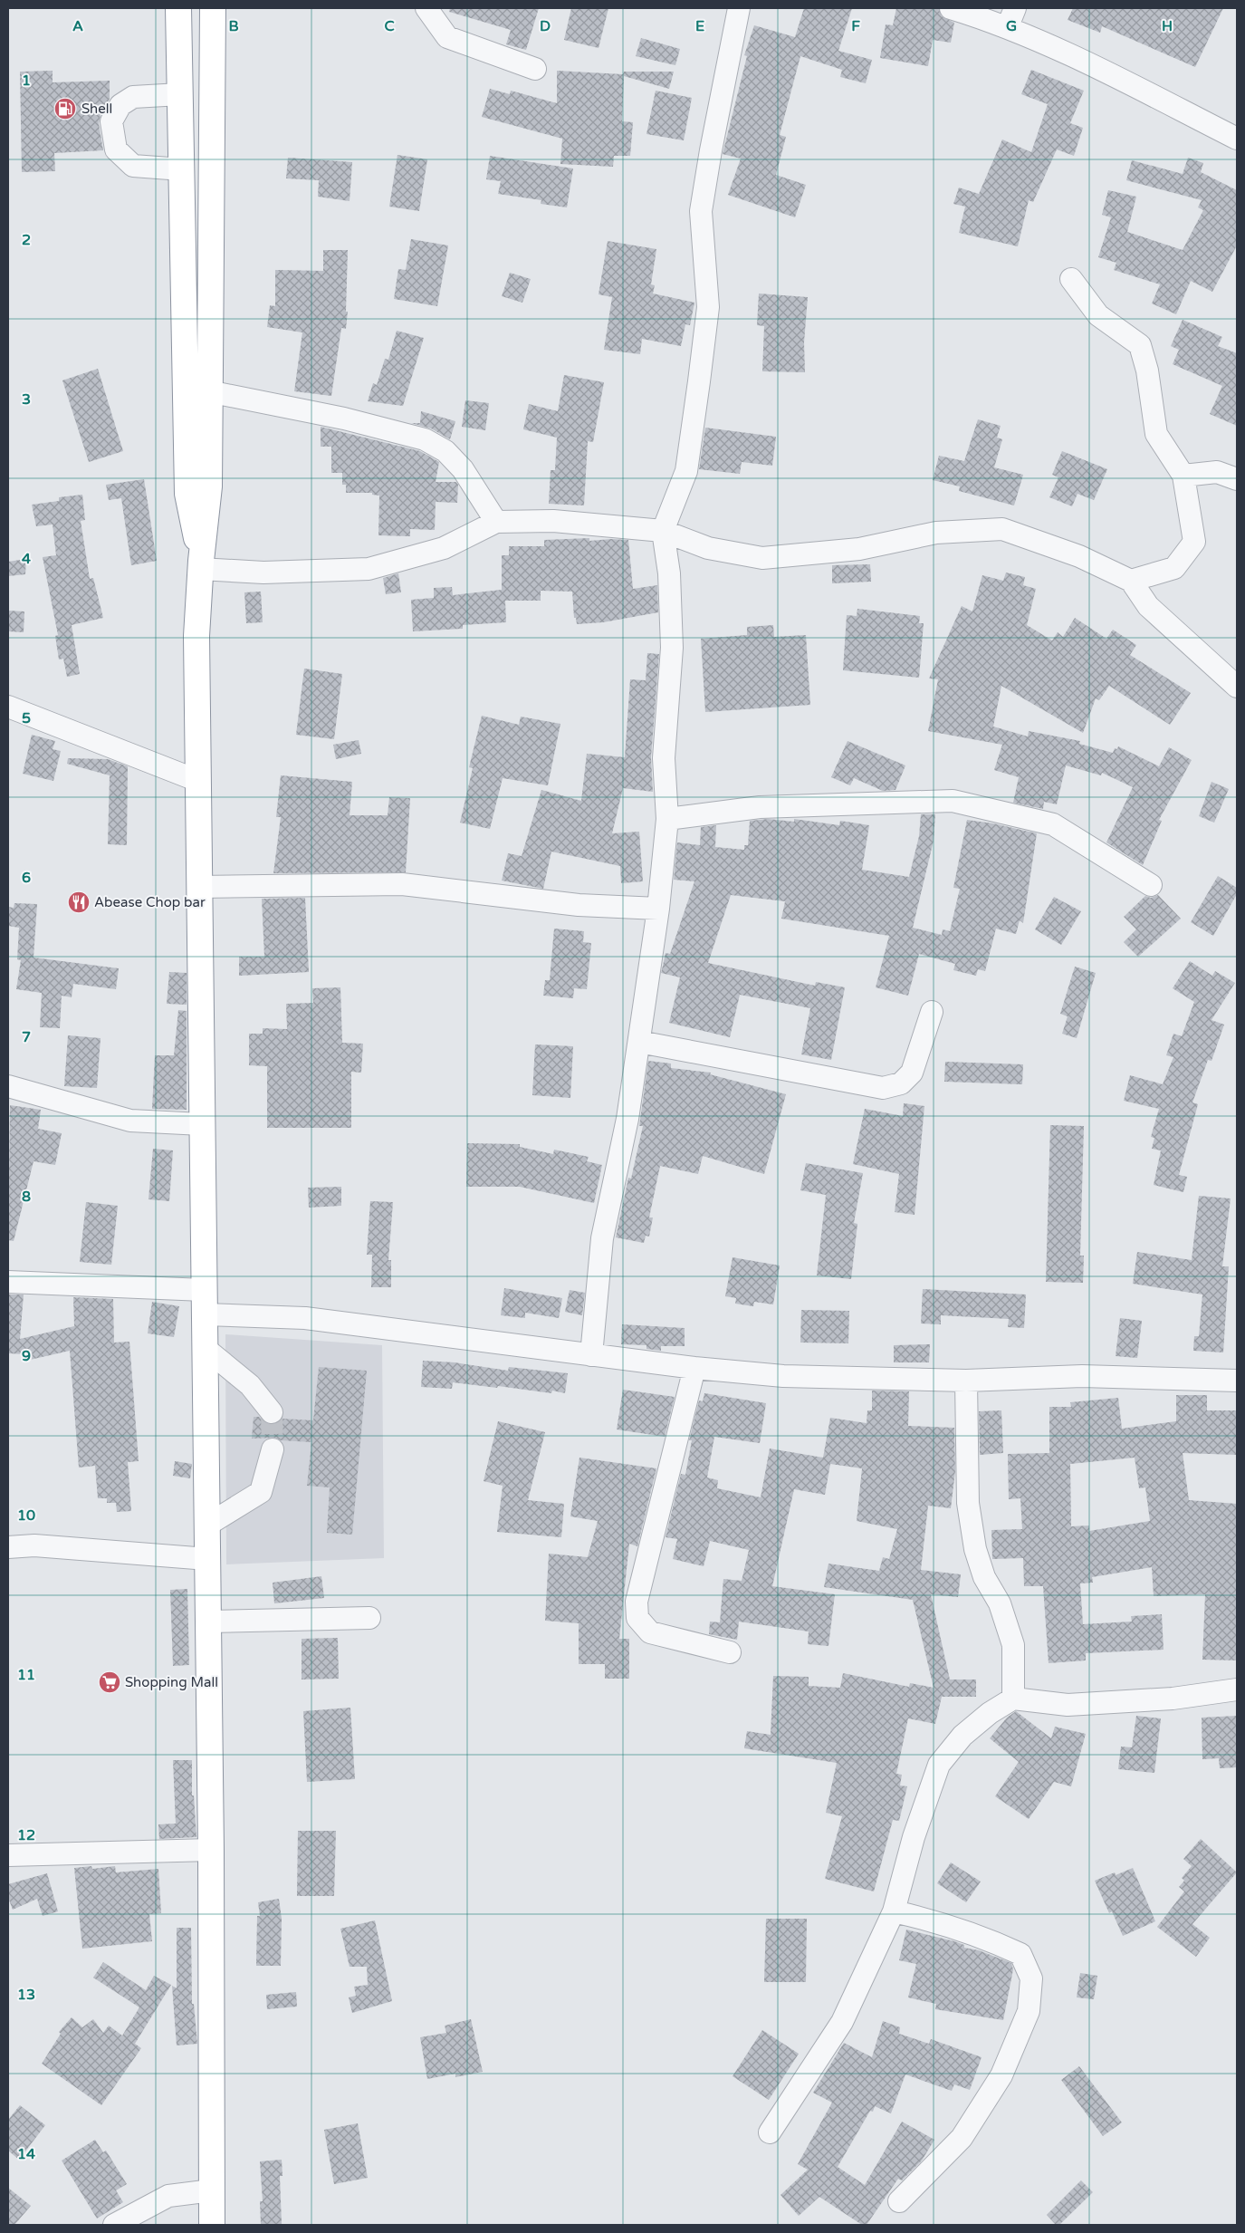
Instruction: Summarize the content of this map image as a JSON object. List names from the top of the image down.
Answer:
{
  "places": {
    "fuel station": ["Shell"],
    "restaurant": ["Abease Chop bar"],
    "supermarket": ["Shopping Mall"]
  },
  "grid": {
    "columns": [
      "A",
      "B",
      "C",
      "D",
      "E",
      "F",
      "G",
      "H"
    ],
    "rows": [
      "1",
      "2",
      "3",
      "4",
      "5",
      "6",
      "7",
      "8",
      "9",
      "10",
      "11",
      "12",
      "13",
      "14"
    ]
  }
}
